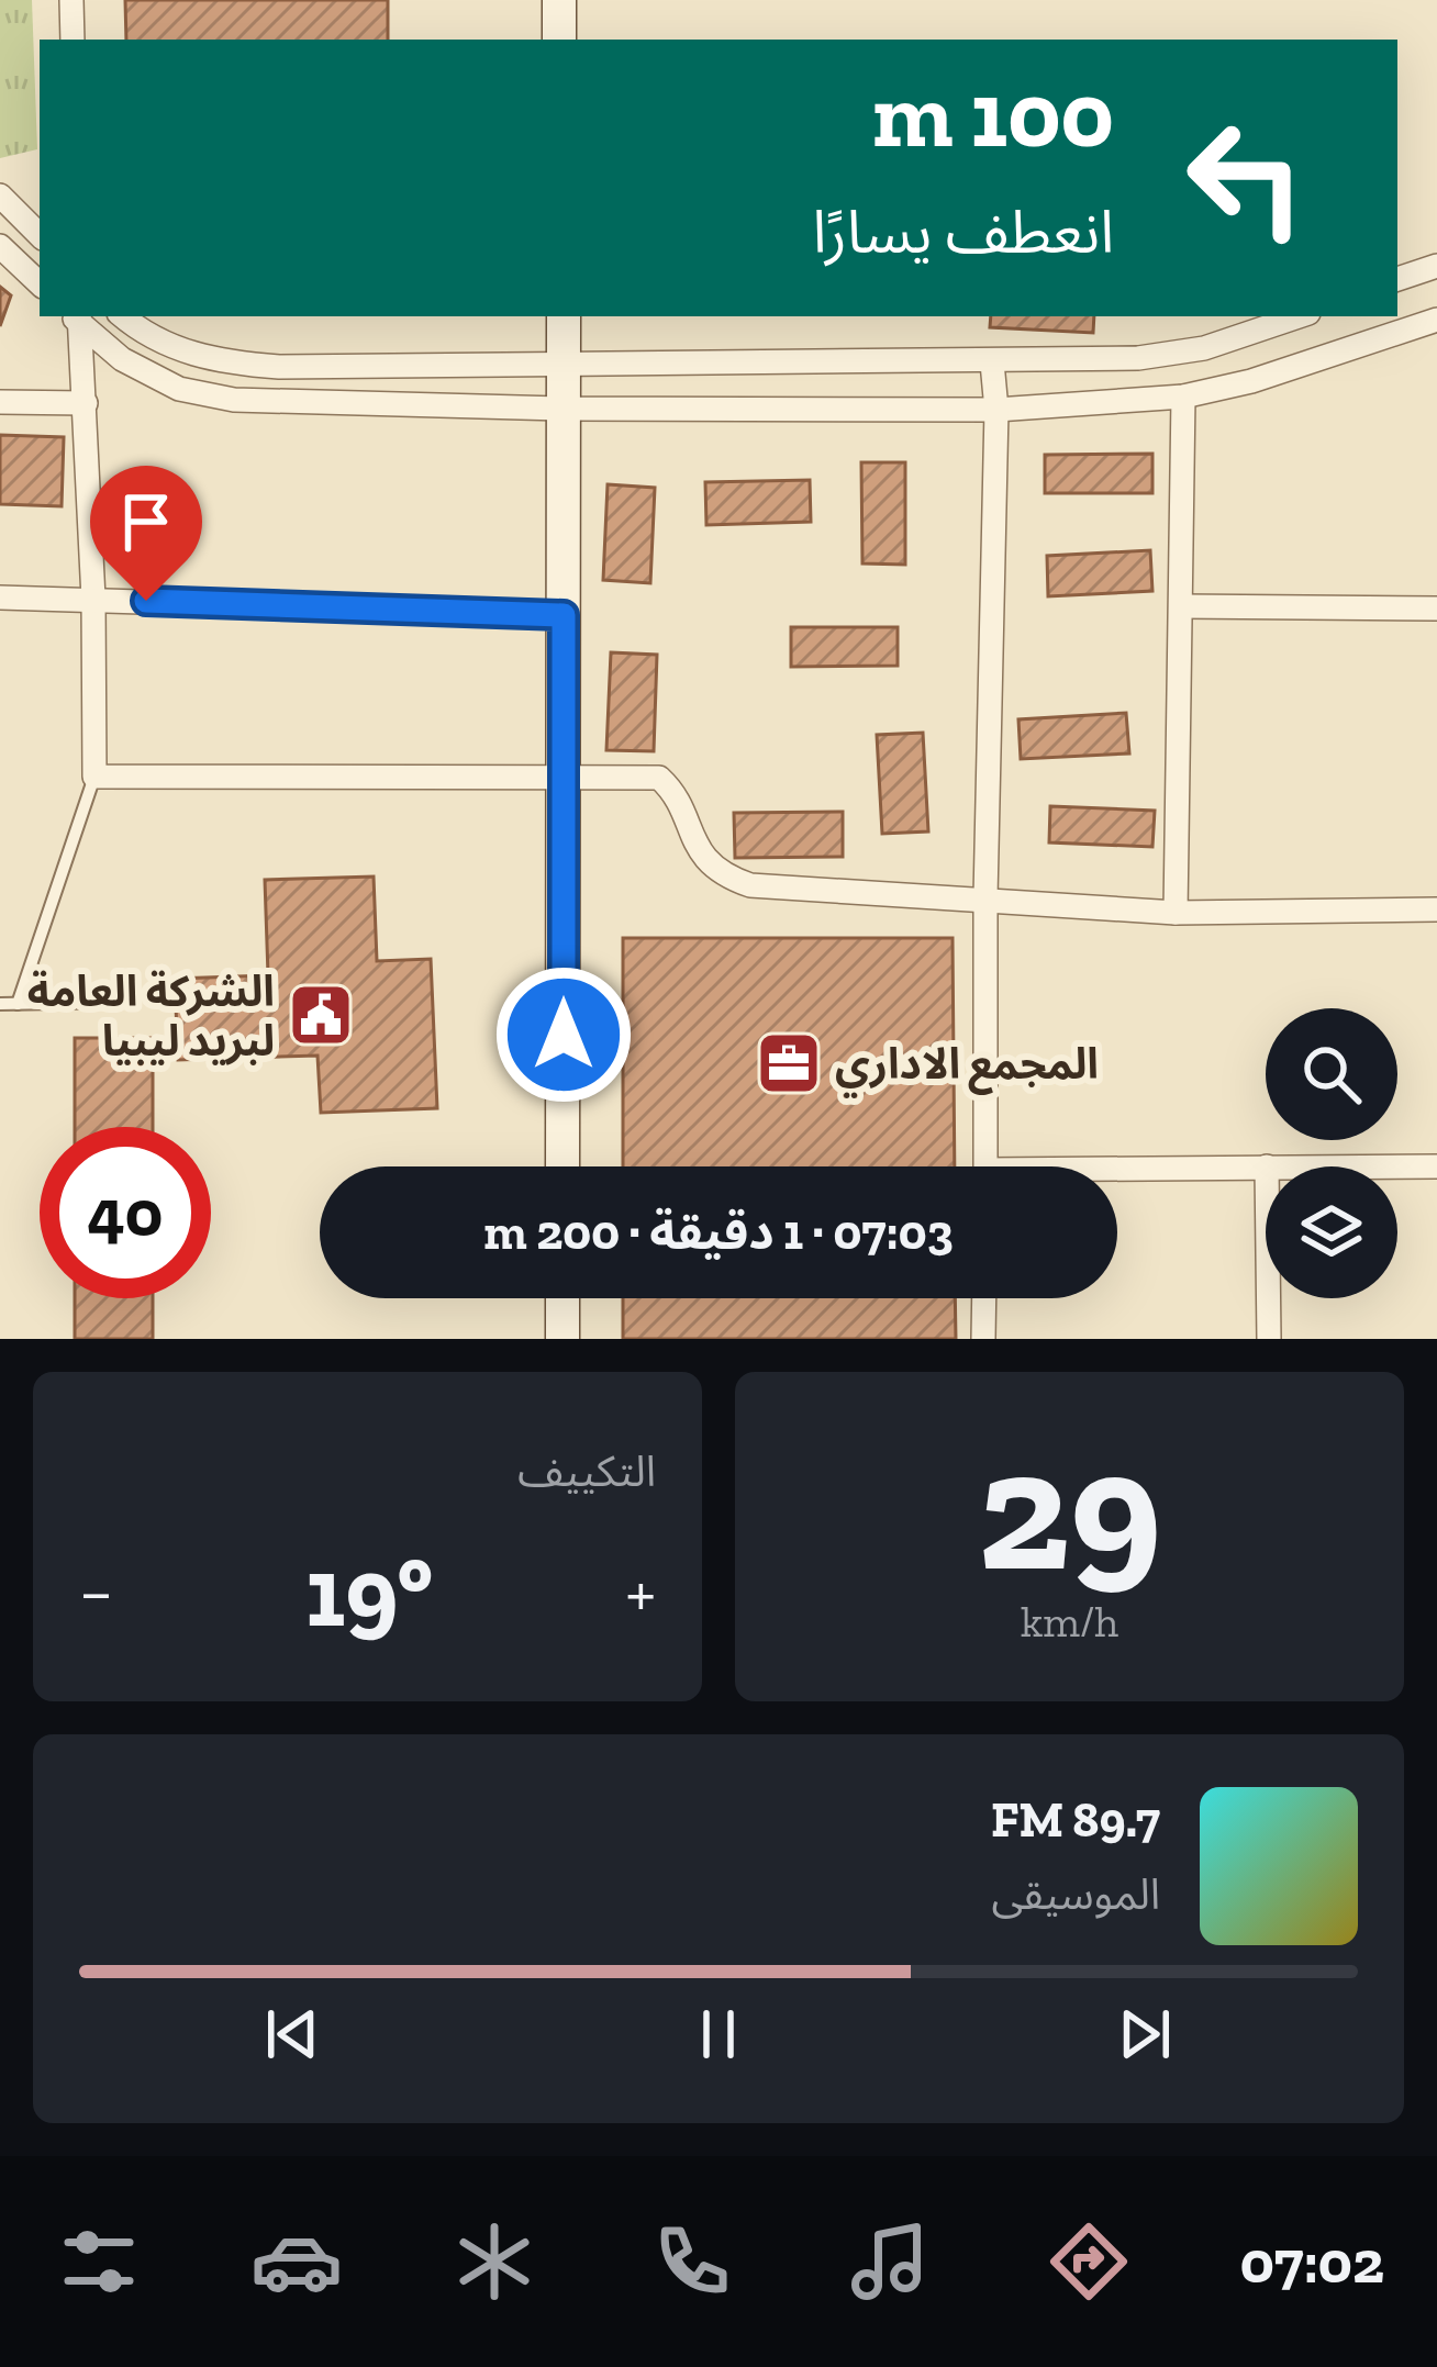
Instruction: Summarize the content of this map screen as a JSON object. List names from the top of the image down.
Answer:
{
  "places": {
    "public building": ["الشركة العامة لبريد ليبيا"],
    "office": ["المجمع الاداري"]
  },
  "page": {
    "turn": ["100 m", "انعطف يسارًا"],
    "limit": "40",
    "trip": "07:03 · 1 دقيقة · 200 m",
    "tile": [
      ["29", "km/h"],
      "التكييف"
    ],
    "heat": ["−", "19°", "+"],
    "song": ["89.7 FM", "الموسيقى"],
    "tabs": "07:02"
  }
}
